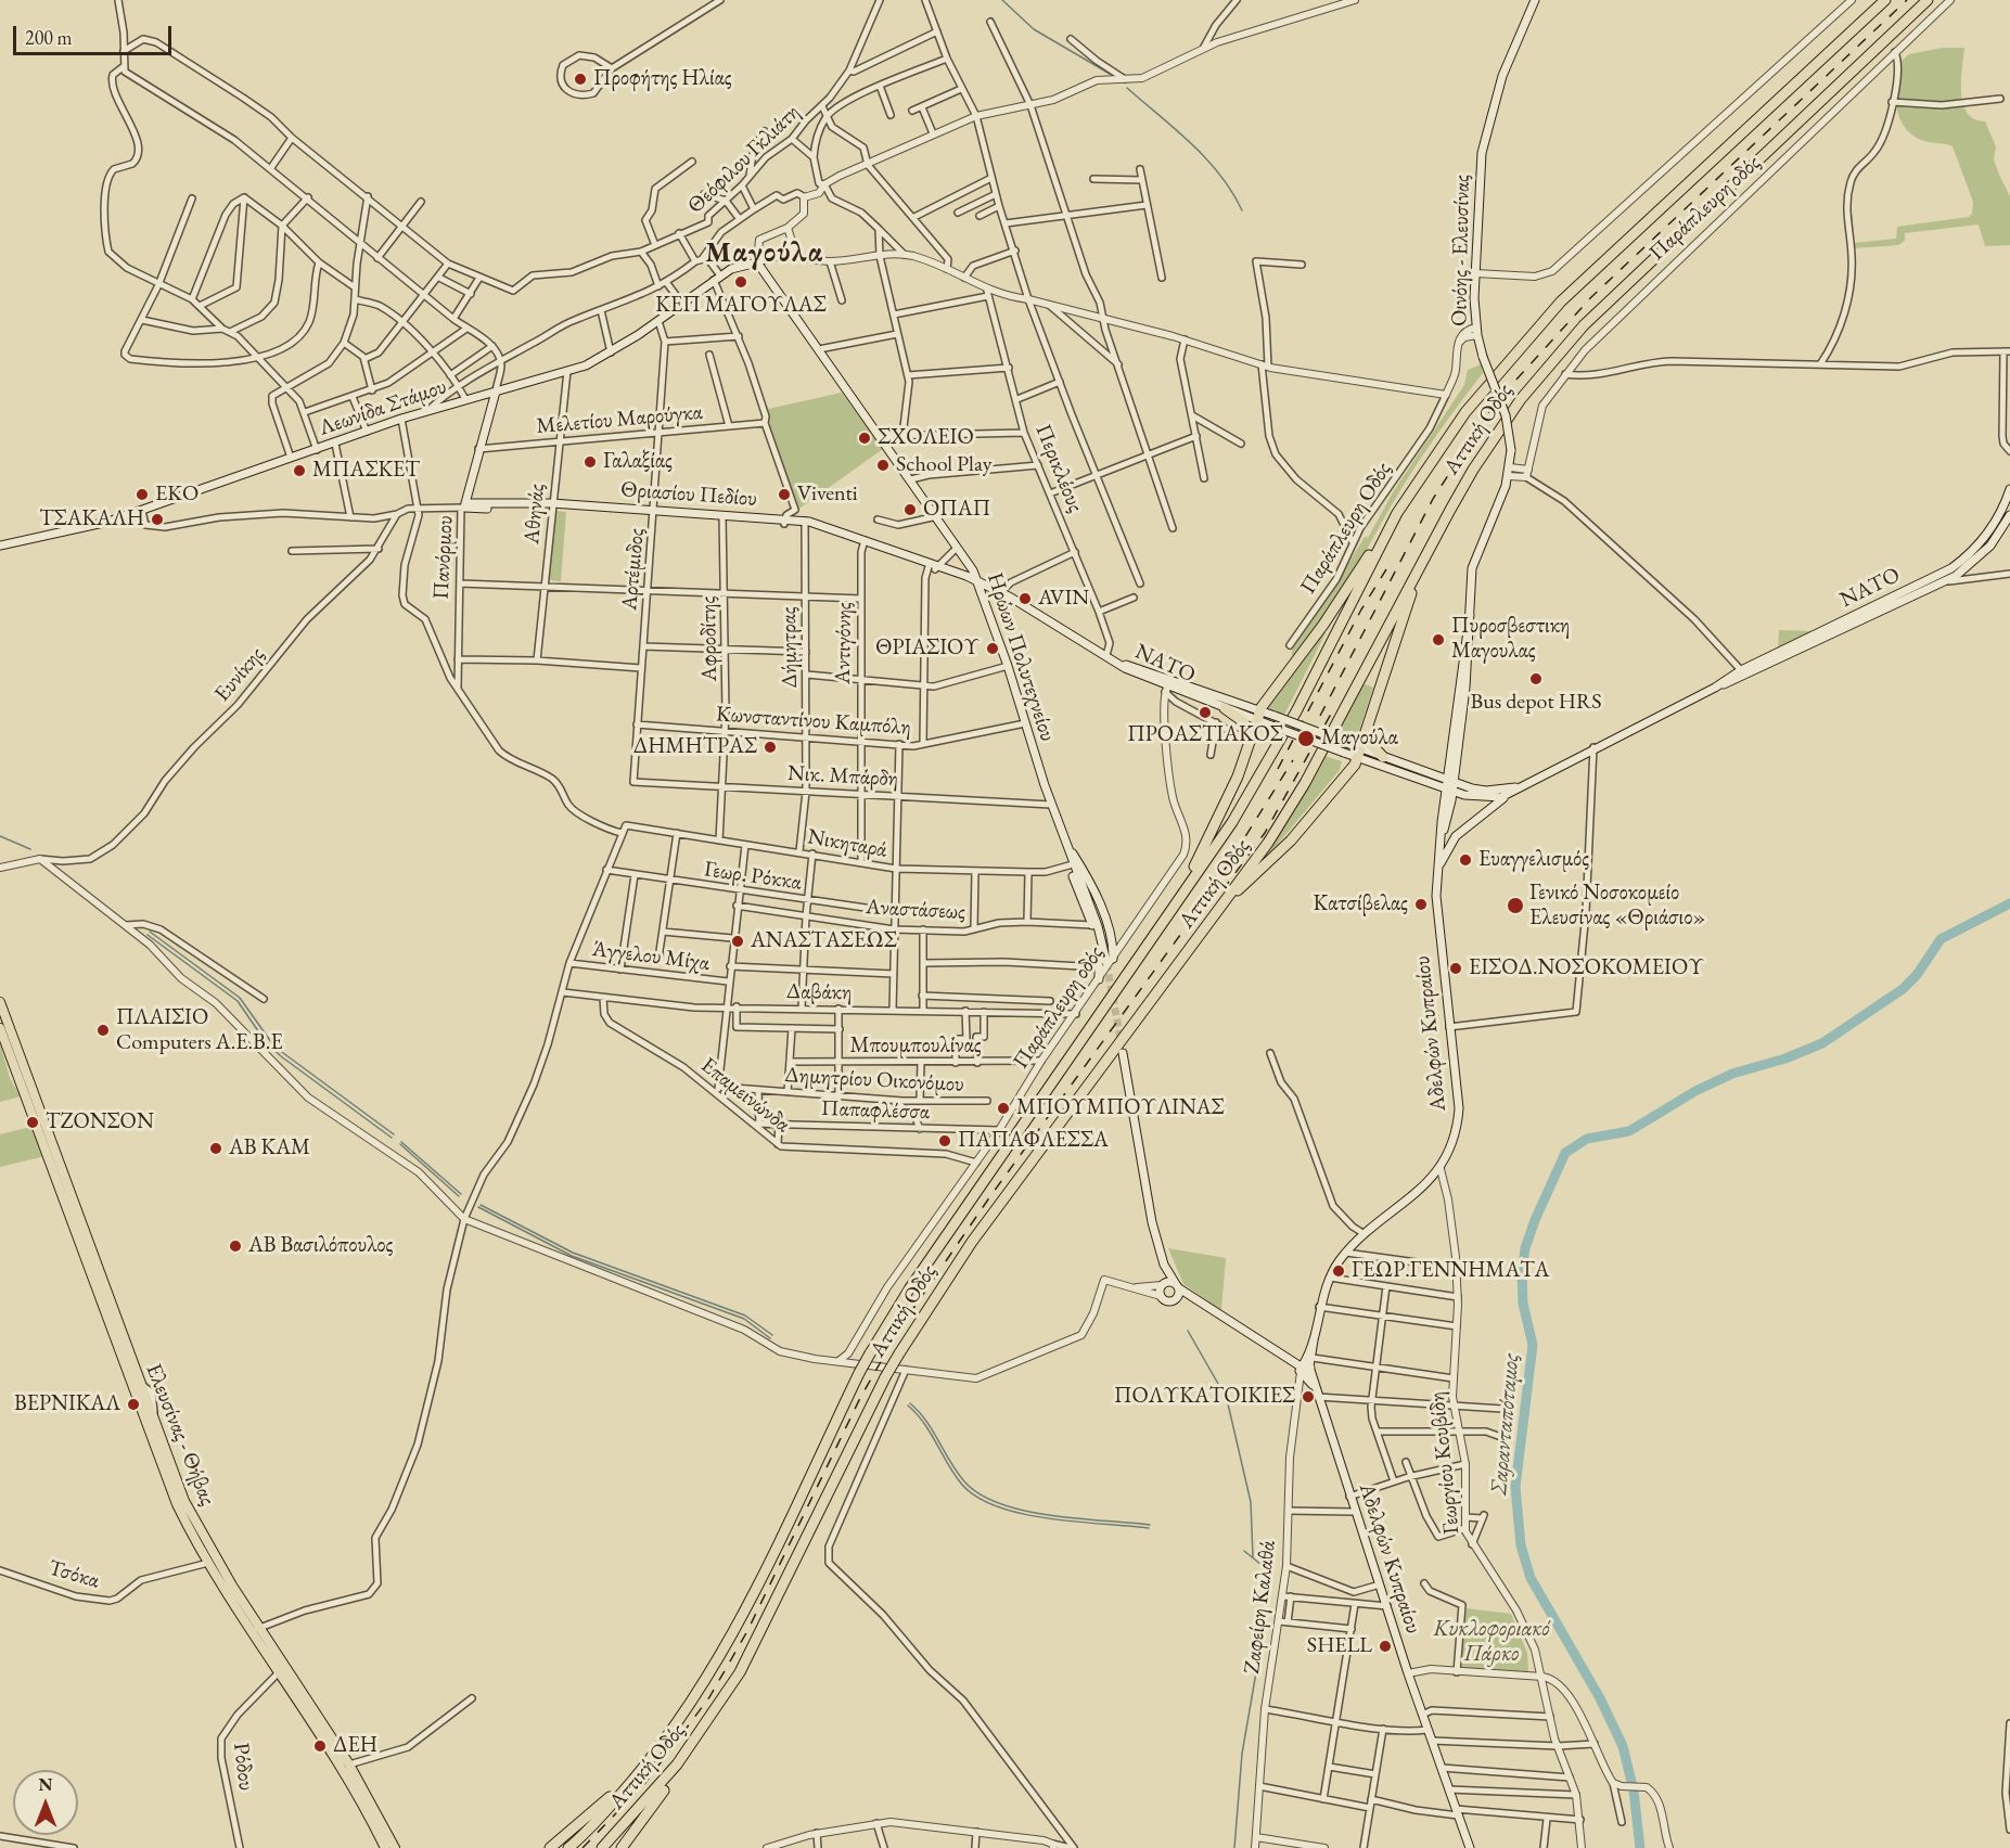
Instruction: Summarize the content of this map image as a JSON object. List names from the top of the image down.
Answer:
{
  "streets": {
    "highway": ["Αττική Οδός"],
    "main road": [
      "Οινόης - Ελευσίνας",
      "Λεωνίδα Στάμου",
      "Θριασίου Πεδίου",
      "Πανόρμου",
      "ΝΑΤΟ",
      "Ηρώων Πολυτεχνείου",
      "Αδελφών Κυπραίου",
      "Ελευσίνας - Θήβας"
    ],
    "street": [
      "Θεόφιλου Γκλιάτη",
      "Παράπλευρη οδός",
      "Μελετίου Μαρούγκα",
      "Περικλέους",
      "Αθηνάς",
      "Παράπλευρη Οδός",
      "Αρτέμιδος",
      "Αφροδίτης",
      "Αντιγόνης",
      "Δήμητρας",
      "Ευνίκης",
      "Κωνσταντίνου Καμπόλη",
      "Νικ. Μπάρδη",
      "Νικηταρά",
      "Γεωρ. Ρόκκα",
      "Αναστάσεως",
      "Άγγελου Μίχα",
      "Δαβάκη",
      "Μπουμπουλίνας",
      "Δημητρίου Οικονόμου",
      "Επαμεινώνδα",
      "Παπαφλέσσα",
      "Γεωργίου Κουβίδη",
      "Τσόκα",
      "Ζαφείρη Καλαθά",
      "Ρόδου"
    ]
  },
  "crossings": [
    ["Παράπλευρη οδός", "ΝΑΤΟ"],
    ["Παράπλευρη οδός", "Ηρώων Πολυτεχνείου"],
    ["Παράπλευρη οδός", "Δαβάκη"],
    ["Παράπλευρη οδός", "Μπουμπουλίνας"],
    ["Παράπλευρη οδός", "Επαμεινώνδα"],
    ["Παράπλευρη οδός", "Παπαφλέσσα"],
    ["Οινόης - Ελευσίνας", "ΝΑΤΟ"],
    ["Οινόης - Ελευσίνας", "Αδελφών Κυπραίου"],
    ["Λεωνίδα Στάμου", "Αθηνάς"],
    ["Λεωνίδα Στάμου", "Πανόρμου"],
    ["Λεωνίδα Στάμου", "Αρτέμιδος"],
    ["Λεωνίδα Στάμου", "Ηρώων Πολυτεχνείου"],
    ["Μελετίου Μαρούγκα", "Αθηνάς"],
    ["Μελετίου Μαρούγκα", "Πανόρμου"],
    ["Μελετίου Μαρούγκα", "Αρτέμιδος"],
    ["Περικλέους", "Θριασίου Πεδίου"],
    ["Θριασίου Πεδίου", "Αθηνάς"],
    ["Θριασίου Πεδίου", "Πανόρμου"],
    ["Θριασίου Πεδίου", "Αρτέμιδος"],
    ["Θριασίου Πεδίου", "ΝΑΤΟ"],
    ["Θριασίου Πεδίου", "Αφροδίτης"],
    ["Θριασίου Πεδίου", "Αντιγόνης"],
    ["Θριασίου Πεδίου", "Δήμητρας"],
    ["Θριασίου Πεδίου", "Ηρώων Πολυτεχνείου"],
    ["Αρτέμιδος", "Κωνσταντίνου Καμπόλη"],
    ["Αρτέμιδος", "Νικ. Μπάρδη"],
    ["ΝΑΤΟ", "Αδελφών Κυπραίου"],
    ["Αφροδίτης", "Κωνσταντίνου Καμπόλη"],
    ["Αφροδίτης", "Νικ. Μπάρδη"],
    ["Αφροδίτης", "Νικηταρά"],
    ["Αντιγόνης", "Κωνσταντίνου Καμπόλη"],
    ["Αντιγόνης", "Νικ. Μπάρδη"],
    ["Αντιγόνης", "Νικηταρά"],
    ["Δήμητρας", "Κωνσταντίνου Καμπόλη"],
    ["Δήμητρας", "Νικ. Μπάρδη"],
    ["Δήμητρας", "Νικηταρά"],
    ["Ηρώων Πολυτεχνείου", "Κωνσταντίνου Καμπόλη"],
    ["Ηρώων Πολυτεχνείου", "Νικ. Μπάρδη"],
    ["Ηρώων Πολυτεχνείου", "Νικηταρά"],
    ["Δαβάκη", "Επαμεινώνδα"],
    ["Αδελφών Κυπραίου", "Γεωργίου Κουβίδη"],
    ["Αδελφών Κυπραίου", "Ζαφείρη Καλαθά"],
    ["Επαμεινώνδα", "Παπαφλέσσα"],
    ["Ελευσίνας - Θήβας", "Τσόκα"],
    ["Ελευσίνας - Θήβας", "Ρόδου"]
  ],
  "districts": ["Μαγούλα"],
  "water": ["Σαρανταπόταμος"],
  "parks": ["Κυκλοφοριακό Πάρκο"],
  "places": [
    "Προφήτης Ηλίας",
    "ΚΕΠ ΜΑΓΟΥΛΑΣ",
    "ΣΧΟΛΕΙΟ",
    "Γαλαξίας",
    "School Play",
    "ΜΠΑΣΚΕΤ",
    "EKO",
    "Viventi",
    "ΟΠΑΠ",
    "ΤΣΑΚΑΛΗ",
    "AVIN",
    "Πυροσβεστικη Μαγουλας",
    "ΘΡΙΑΣΙΟΥ",
    "Bus depot HRS",
    "ΠΡΟΑΣΤΙΑΚΟΣ",
    "Μαγούλα",
    "ΔΗΜΗΤΡΑΣ",
    "Ευαγγελισμός",
    "Κατσίβελας",
    "Γενικό Νοσοκομείο Ελευσίνας «Θριάσιο»",
    "ΑΝΑΣΤΑΣΕΩΣ",
    "ΕΙΣΟΔ.ΝΟΣΟΚΟΜΕΙΟΥ",
    "ΠΛΑΙΣΙΟ Computers Α.Ε.Β.Ε",
    "ΜΠΟΥΜΠΟΥΛΙΝΑΣ",
    "ΤΖΟΝΣΟΝ",
    "ΠΑΠΑΦΛΕΣΣΑ",
    "ΑΒ ΚΑΜ",
    "ΑΒ Βασιλόπουλος",
    "ΓΕΩΡ.ΓΕΝΝΗΜΑΤΑ",
    "ΠΟΛΥΚΑΤΟΙΚΙΕΣ",
    "ΒΕΡΝΙΚΑΛ",
    "SHELL",
    "ΔΕΗ"
  ],
  "scale_bar": "200 m",
  "north": "top"
}
